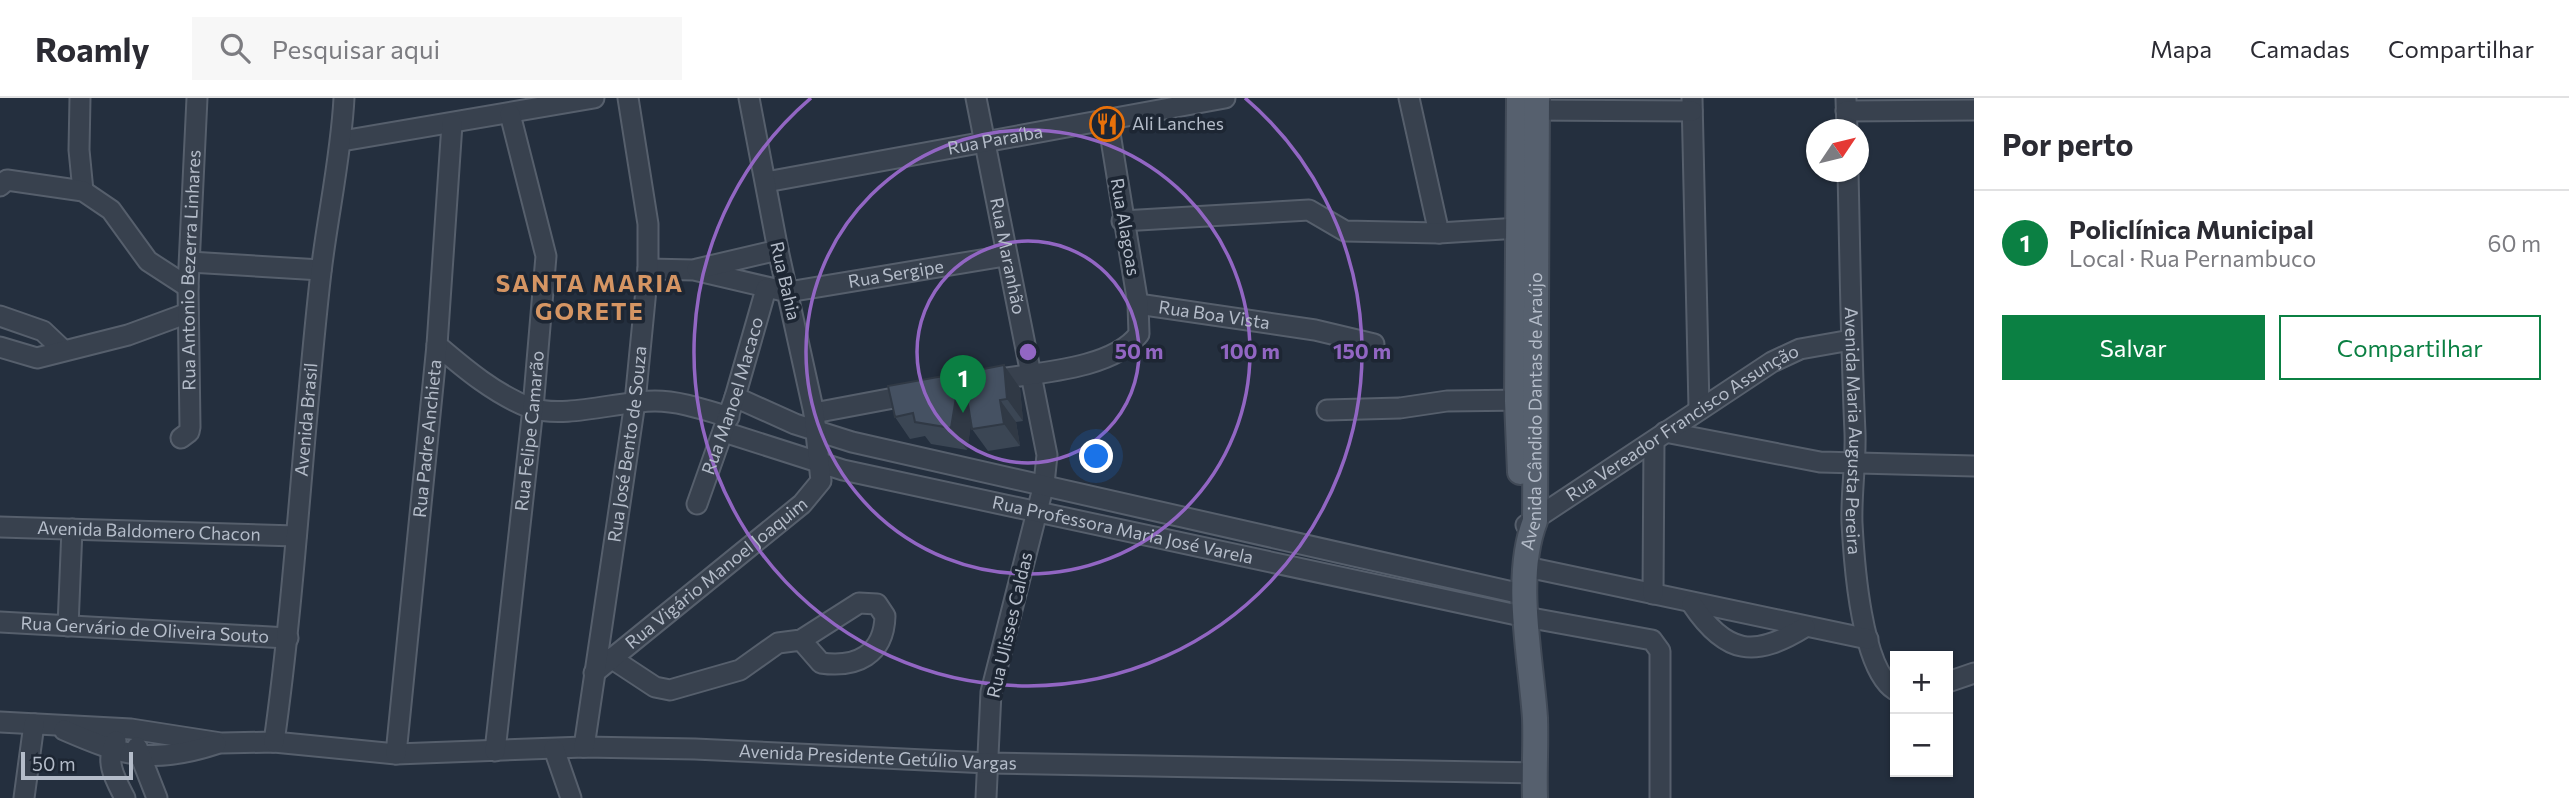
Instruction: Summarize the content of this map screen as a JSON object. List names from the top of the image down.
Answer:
{
  "streets": {
    "main road": ["Avenida Cândido Dantas de Araújo"],
    "street": [
      "Rua Paraíba",
      "Rua Alagoas",
      "Rua Maranhão",
      "Rua Antonio Bezerra Linhares",
      "Rua Sergipe",
      "Rua Bahia",
      "Rua Boa Vista",
      "Rua Manoel Macaco",
      "Avenida Brasil",
      "Rua Vereador Francisco Assunção",
      "Rua Felipe Camarão",
      "Avenida Maria Augusta Pereira",
      "Rua Padre Anchieta",
      "Rua José Bento de Souza",
      "Rua Professora Maria José Varela",
      "Avenida Baldomero Chacon",
      "Rua Vigário Manoel Joaquim",
      "Rua Ulisses Caldas",
      "Rua Gervário de Oliveira Souto",
      "Avenida Presidente Getúlio Vargas"
    ]
  },
  "crossings": [
    ["Rua Paraíba", "Rua Alagoas"],
    ["Rua Paraíba", "Rua Maranhão"],
    ["Rua Paraíba", "Rua Bahia"],
    ["Rua Alagoas", "Rua Maranhão"],
    ["Rua Alagoas", "Rua Boa Vista"],
    ["Rua Maranhão", "Rua Sergipe"],
    ["Rua Maranhão", "Rua Ulisses Caldas"],
    ["Rua Sergipe", "Rua Bahia"],
    ["Rua Sergipe", "Rua Manoel Macaco"],
    ["Rua Bahia", "Rua Professora Maria José Varela"],
    ["Rua Bahia", "Rua Vigário Manoel Joaquim"],
    ["Avenida Cândido Dantas de Araújo", "Rua Vereador Francisco Assunção"],
    ["Avenida Cândido Dantas de Araújo", "Rua Professora Maria José Varela"],
    ["Avenida Cândido Dantas de Araújo", "Avenida Presidente Getúlio Vargas"],
    ["Rua Manoel Macaco", "Rua Professora Maria José Varela"],
    ["Avenida Brasil", "Avenida Baldomero Chacon"],
    ["Avenida Brasil", "Rua Gervário de Oliveira Souto"],
    ["Avenida Brasil", "Avenida Presidente Getúlio Vargas"],
    ["Rua Vereador Francisco Assunção", "Avenida Maria Augusta Pereira"],
    ["Rua Felipe Camarão", "Rua Professora Maria José Varela"],
    ["Rua Felipe Camarão", "Avenida Presidente Getúlio Vargas"],
    ["Rua Padre Anchieta", "Avenida Presidente Getúlio Vargas"],
    ["Rua José Bento de Souza", "Rua Professora Maria José Varela"],
    ["Rua José Bento de Souza", "Rua Vigário Manoel Joaquim"],
    ["Rua José Bento de Souza", "Avenida Presidente Getúlio Vargas"],
    ["Rua Professora Maria José Varela", "Rua Vigário Manoel Joaquim"],
    ["Rua Professora Maria José Varela", "Rua Ulisses Caldas"],
    ["Rua Ulisses Caldas", "Avenida Presidente Getúlio Vargas"]
  ],
  "districts": ["SANTA MARIA GORETE"],
  "places": {
    "restaurant": ["Ali Lanches"]
  },
  "scale_bar": "50 m",
  "north": "top right",
  "page": {
    "header": "Roamly",
    "search": "Pesquisar aqui",
    "nav": ["Mapa", "Camadas", "Compartilhar"],
    "heading": "Por perto",
    "list": [
      {
        "mark": "1",
        "name": "Policlínica Municipal",
        "note": "Local · Rua Pernambuco",
        "value": "60 m"
      }
    ],
    "buttons": ["Salvar", "Compartilhar"],
    "pins": "1",
    "map_buttons": ["+", "−"],
    "scale": "50 m"
  },
  "rings": ["50 m", "100 m", "150 m"]
}
